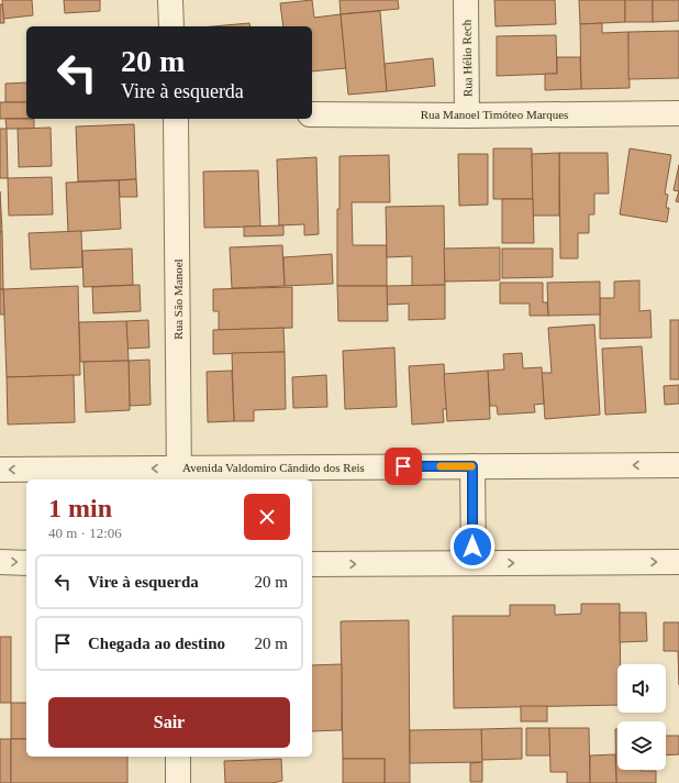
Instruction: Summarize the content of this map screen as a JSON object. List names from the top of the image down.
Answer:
{
  "streets": {
    "street": [
      "Rua Hélio Rech",
      "Rua Manoel Timóteo Marques",
      "Rua São Manoel",
      "Avenida Valdomiro Cândido dos Reis"
    ]
  },
  "crossings": [
    ["Rua Hélio Rech", "Rua Manoel Timóteo Marques"],
    ["Rua São Manoel", "Avenida Valdomiro Cândido dos Reis"]
  ],
  "page": {
    "turn": ["20 m", "Vire à esquerda"],
    "heading": ["1 min", "40 m · 12:06"],
    "list": [
      {
        "name": "Vire à esquerda",
        "value": "20 m"
      },
      {
        "name": "Chegada ao destino",
        "value": "20 m"
      }
    ],
    "buttons": "Sair"
  }
}
